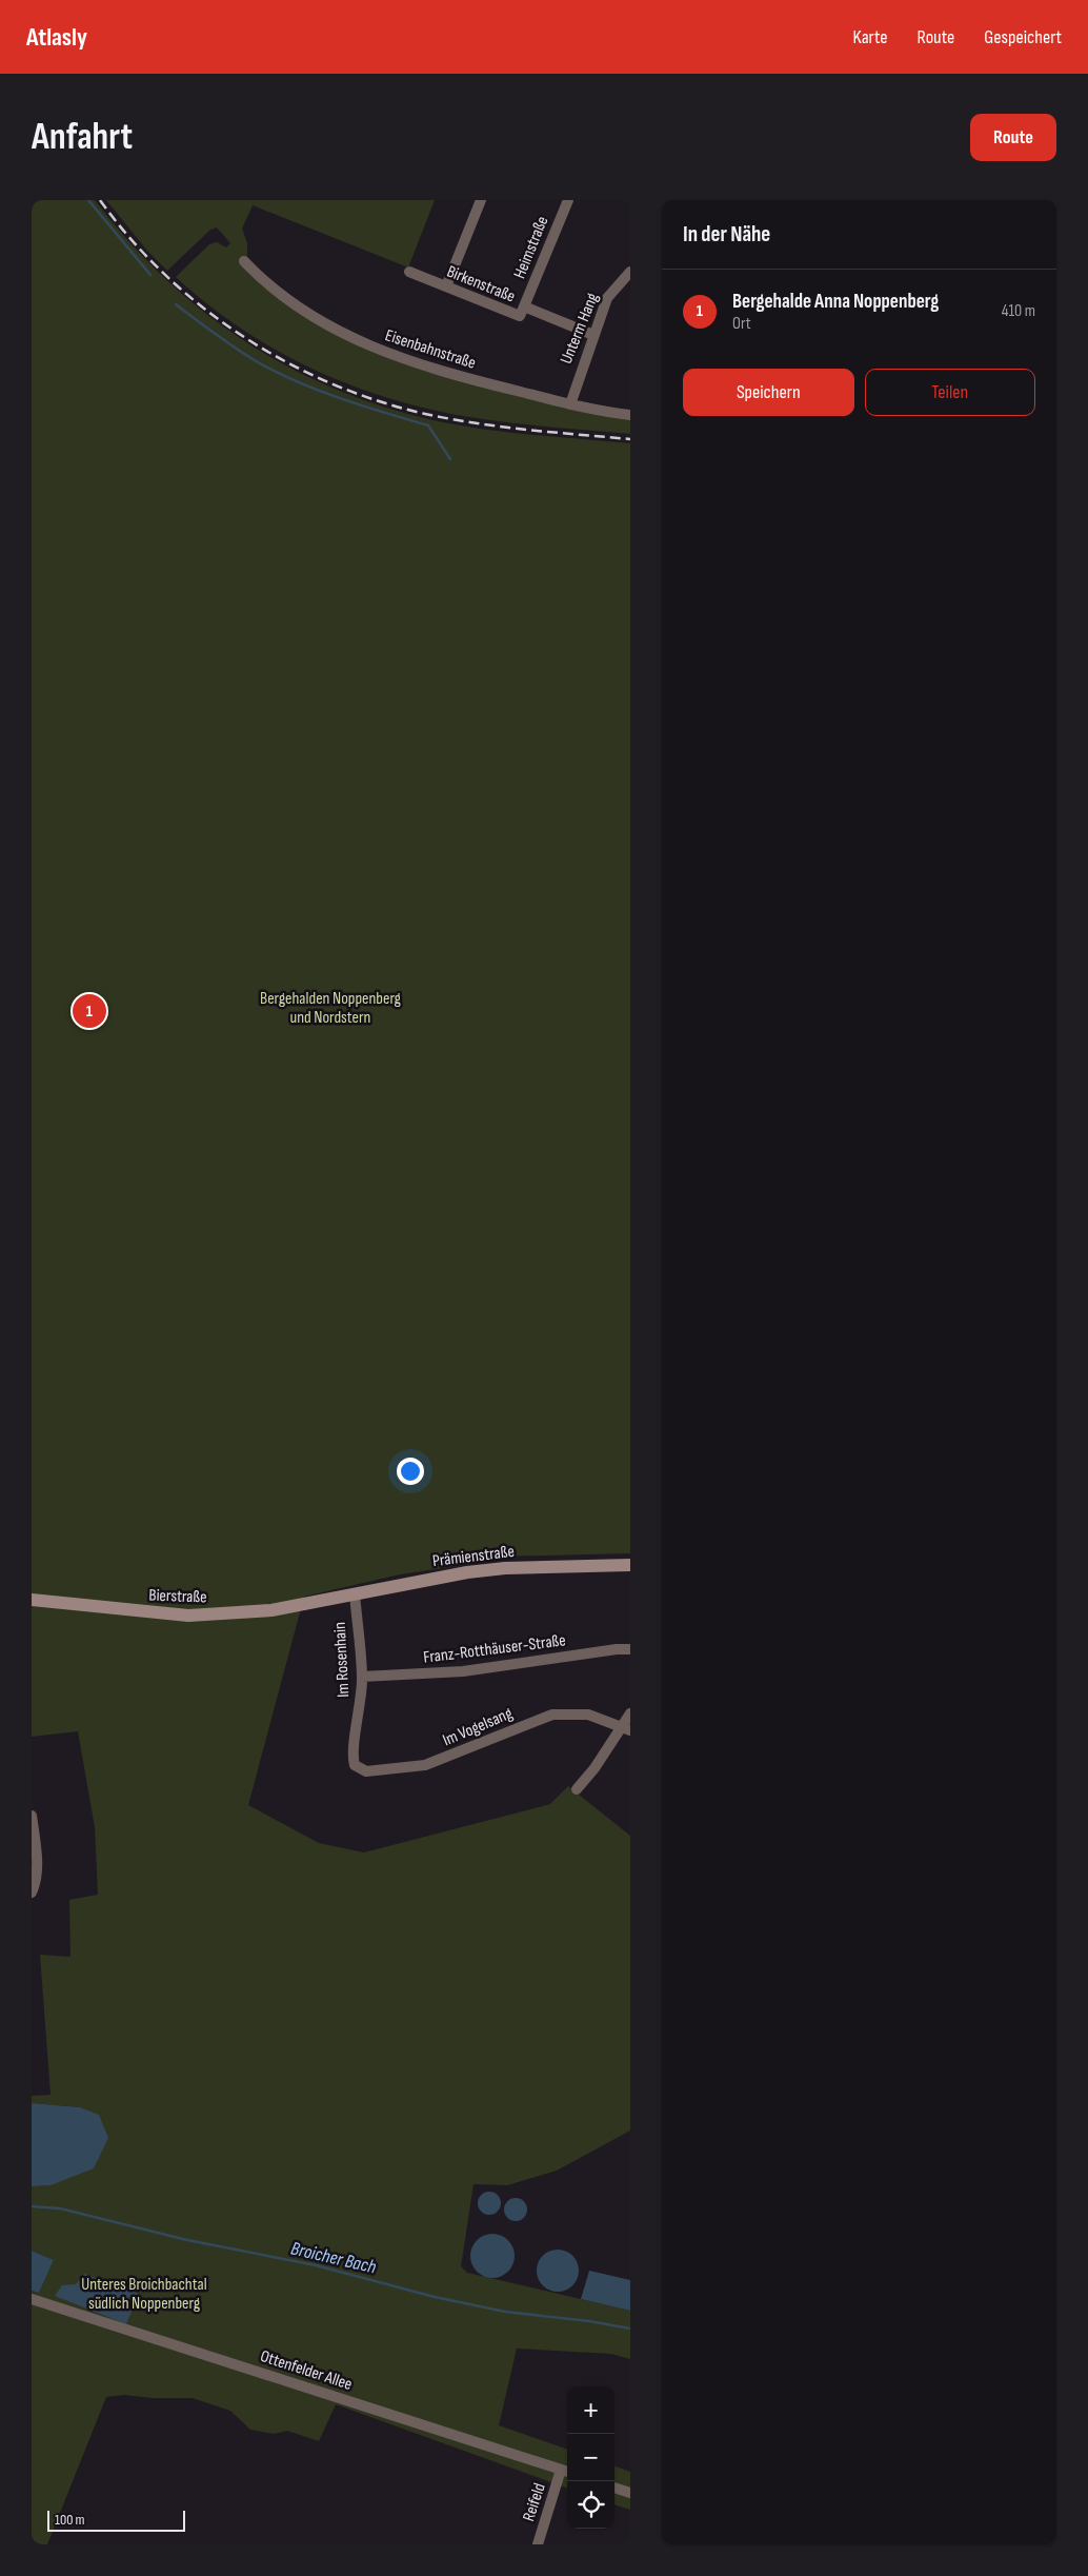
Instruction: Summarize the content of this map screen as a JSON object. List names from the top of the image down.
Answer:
{
  "streets": {
    "main road": ["Prämienstraße", "Bierstraße"],
    "street": [
      "Heimstraße",
      "Birkenstraße",
      "Unterm Hang",
      "Eisenbahnstraße",
      "Franz-Rotthäuser-Straße",
      "Im Rosenhain",
      "Im Vogelsang",
      "Ottenfelder Allee",
      "Reifeld"
    ]
  },
  "crossings": [
    ["Heimstraße", "Birkenstraße"],
    ["Birkenstraße", "Unterm Hang"],
    ["Unterm Hang", "Eisenbahnstraße"],
    ["Prämienstraße", "Bierstraße"],
    ["Prämienstraße", "Im Rosenhain"],
    ["Franz-Rotthäuser-Straße", "Im Rosenhain"],
    ["Im Rosenhain", "Im Vogelsang"],
    ["Ottenfelder Allee", "Reifeld"]
  ],
  "water": ["Broicher Bach"],
  "parks": ["Bergehalden Noppenberg und Nordstern", "Unteres Broichbachtal südlich Noppenberg"],
  "scale_bar": "100 m",
  "page": {
    "header": "Atlasly",
    "nav": ["Karte", "Route", "Gespeichert"],
    "buttons": [
      "Route",
      ["Speichern", "Teilen"]
    ],
    "title": "Anfahrt",
    "heading": "In der Nähe",
    "list": [
      {
        "mark": "1",
        "name": "Bergehalde Anna Noppenberg",
        "note": "Ort",
        "value": "410 m"
      }
    ],
    "pins": "1",
    "map_buttons": ["+", "−"],
    "scale": "100 m"
  }
}
